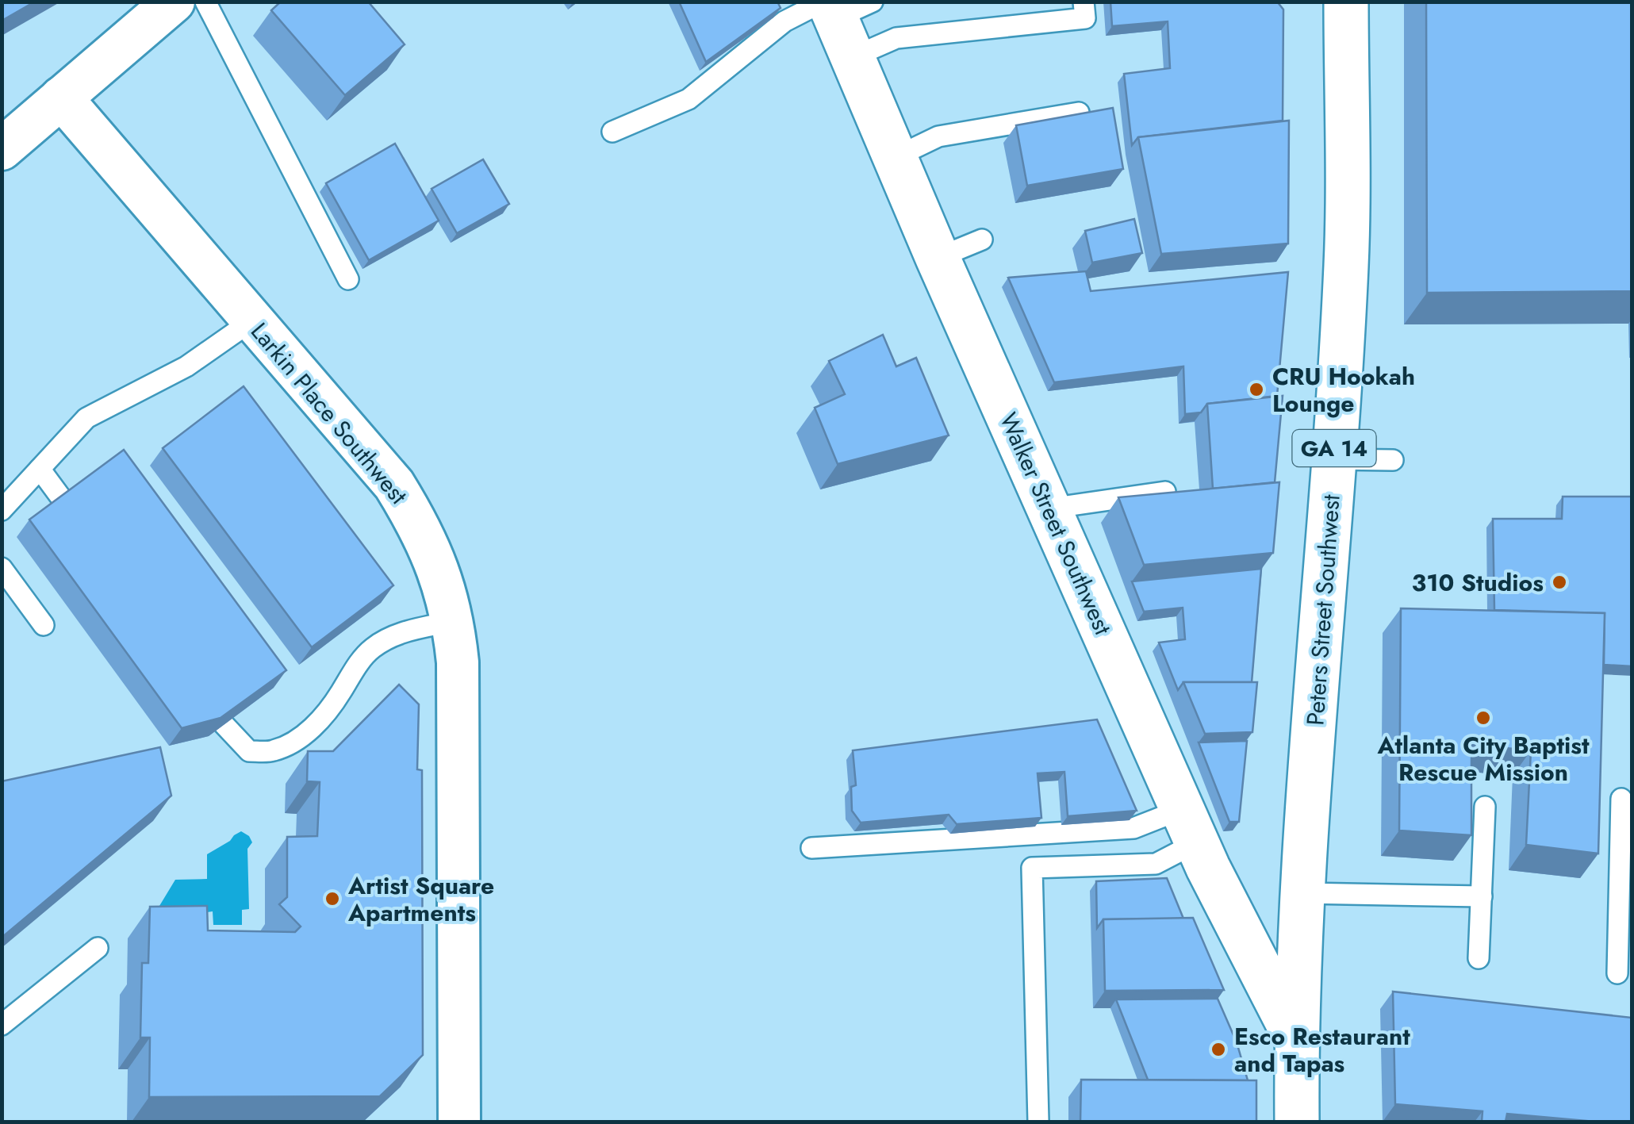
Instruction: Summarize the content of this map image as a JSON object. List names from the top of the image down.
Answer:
{
  "streets": {
    "main road": ["GA 14", "Walker Street Southwest", "Peters Street Southwest"],
    "street": ["Larkin Place Southwest"]
  },
  "crossings": [
    ["Walker Street Southwest", "Peters Street Southwest"]
  ],
  "places": [
    "CRU Hookah Lounge",
    "310 Studios",
    "Atlanta City Baptist Rescue Mission",
    "Artist Square Apartments",
    "Esco Restaurant and Tapas"
  ]
}
